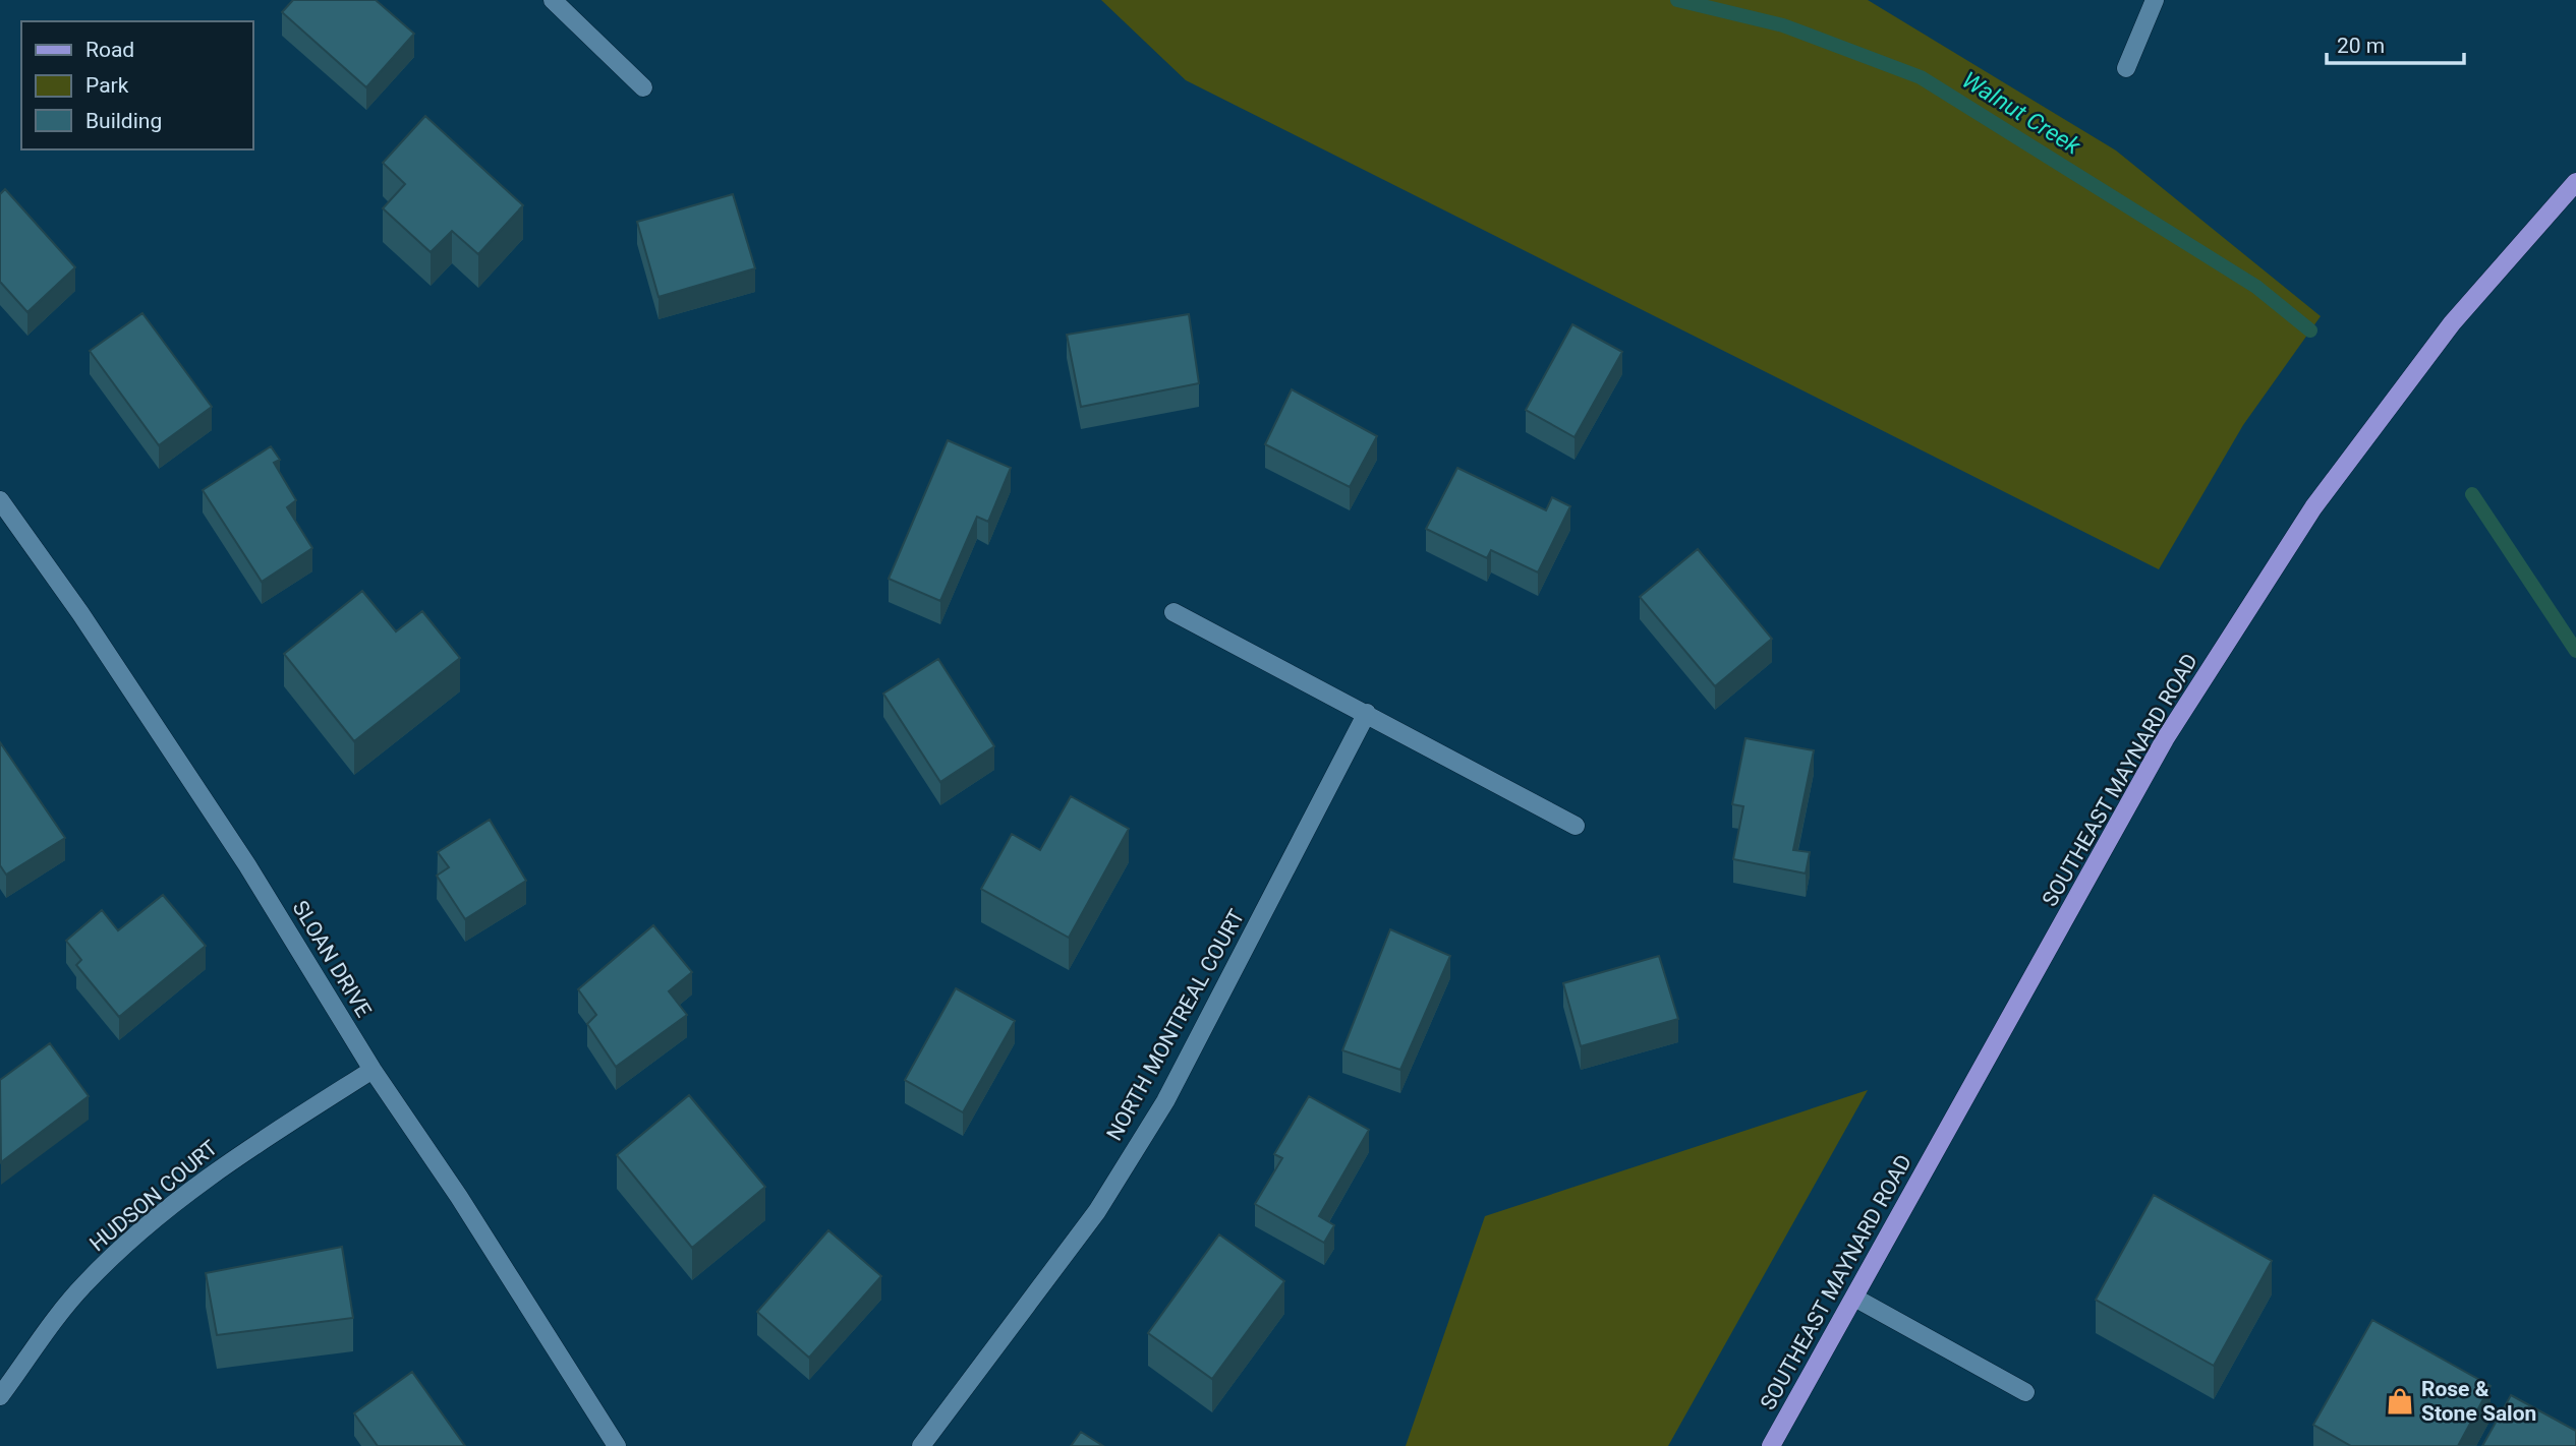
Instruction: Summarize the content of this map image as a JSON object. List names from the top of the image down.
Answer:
{
  "streets": {
    "main road": ["SOUTHEAST MAYNARD ROAD"],
    "street": ["SLOAN DRIVE", "NORTH MONTREAL COURT", "HUDSON COURT"]
  },
  "crossings": [
    ["SLOAN DRIVE", "HUDSON COURT"]
  ],
  "water": ["Walnut Creek"],
  "places": {
    "shop": ["Rose & Stone Salon"]
  },
  "legend": ["Road", "Park", "Building"],
  "scale_bar": "20 m"
}
